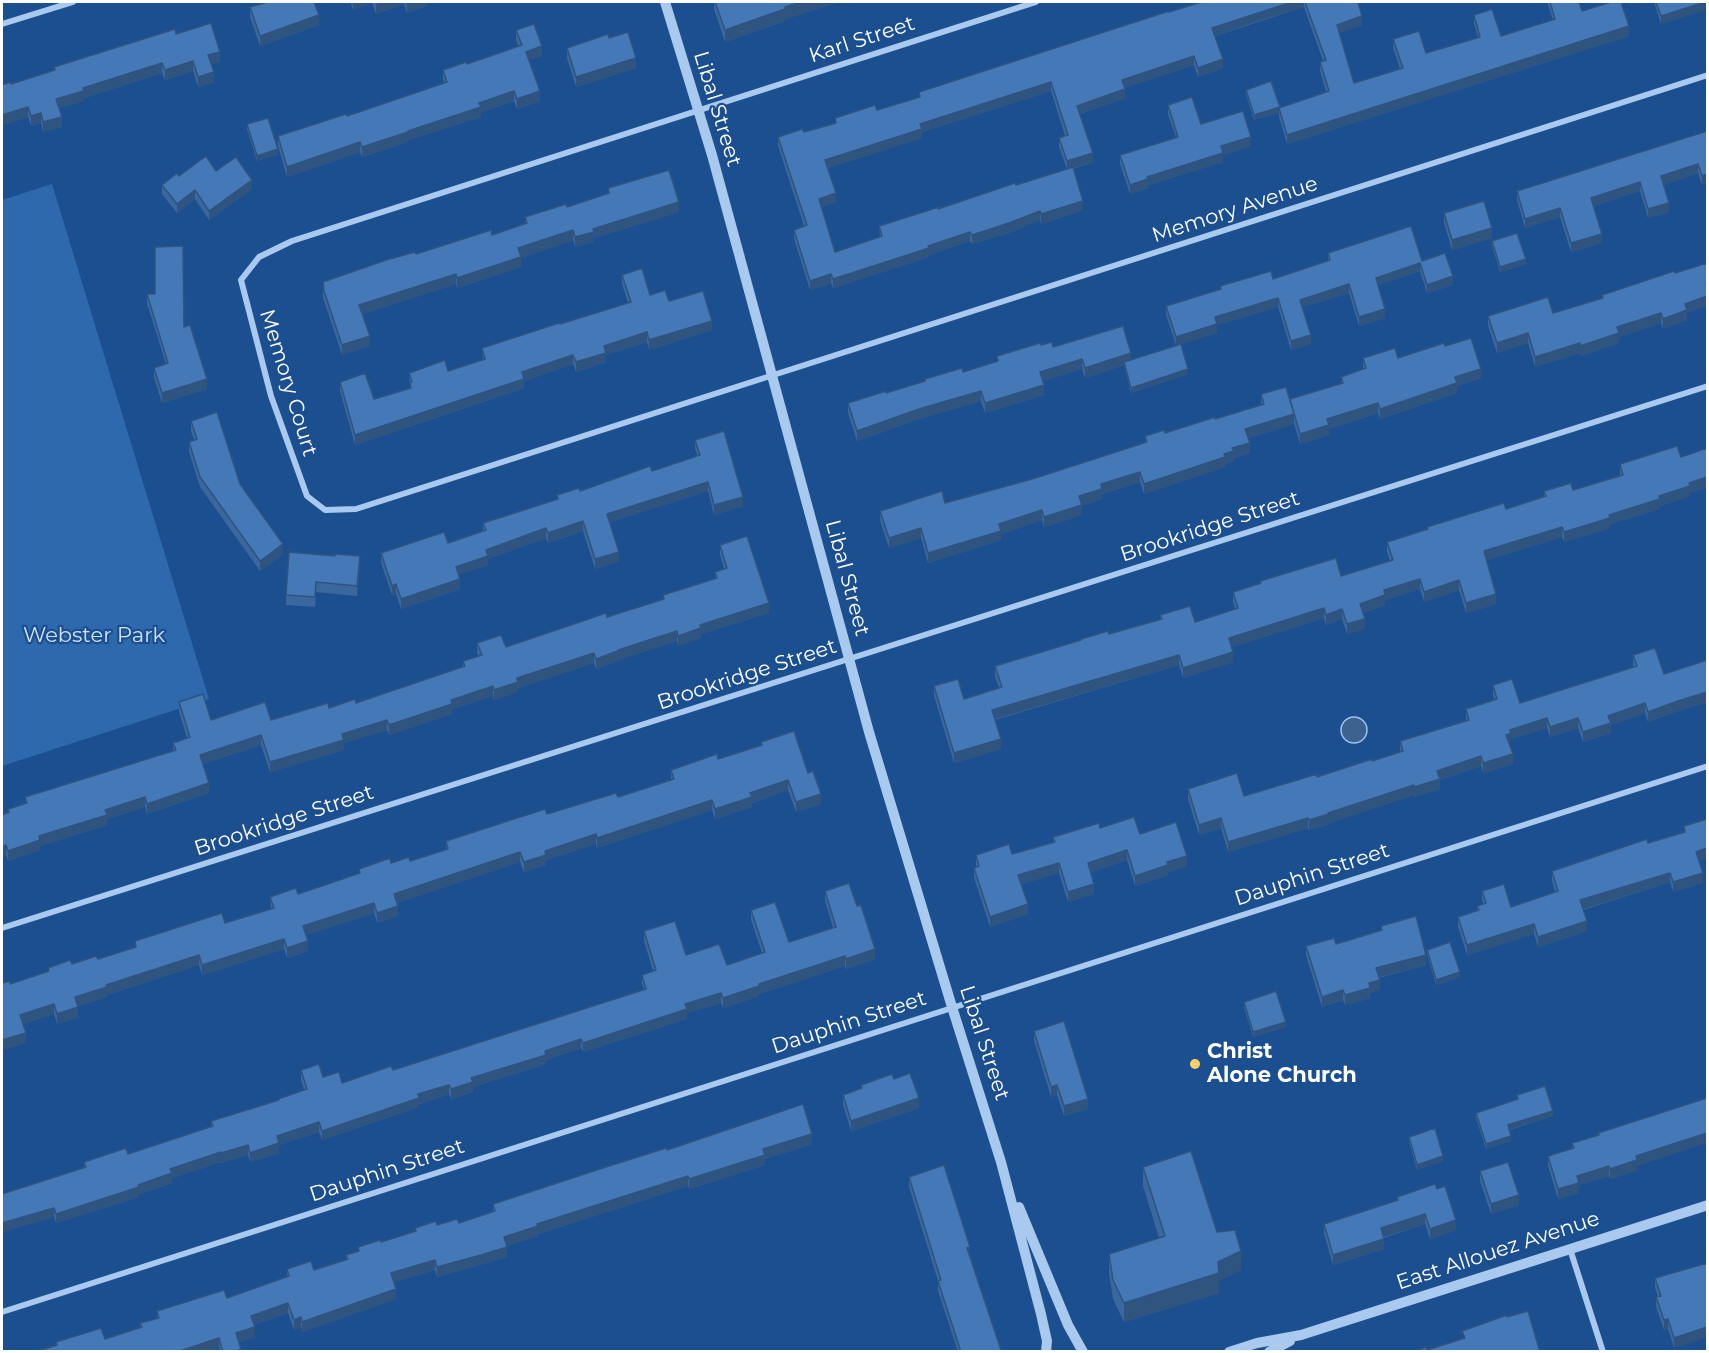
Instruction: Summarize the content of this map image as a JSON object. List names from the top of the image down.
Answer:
{
  "streets": {
    "street": [
      "Karl Street",
      "Libal Street",
      "Memory Avenue",
      "Memory Court",
      "Brookridge Street",
      "Dauphin Street",
      "East Allouez Avenue"
    ]
  },
  "crossings": [
    ["Karl Street", "Libal Street"],
    ["Karl Street", "Memory Court"],
    ["Libal Street", "Memory Avenue"],
    ["Libal Street", "Memory Court"],
    ["Libal Street", "Brookridge Street"],
    ["Libal Street", "Dauphin Street"],
    ["Memory Avenue", "Memory Court"]
  ],
  "parks": ["Webster Park"],
  "places": ["Christ Alone Church"]
}
